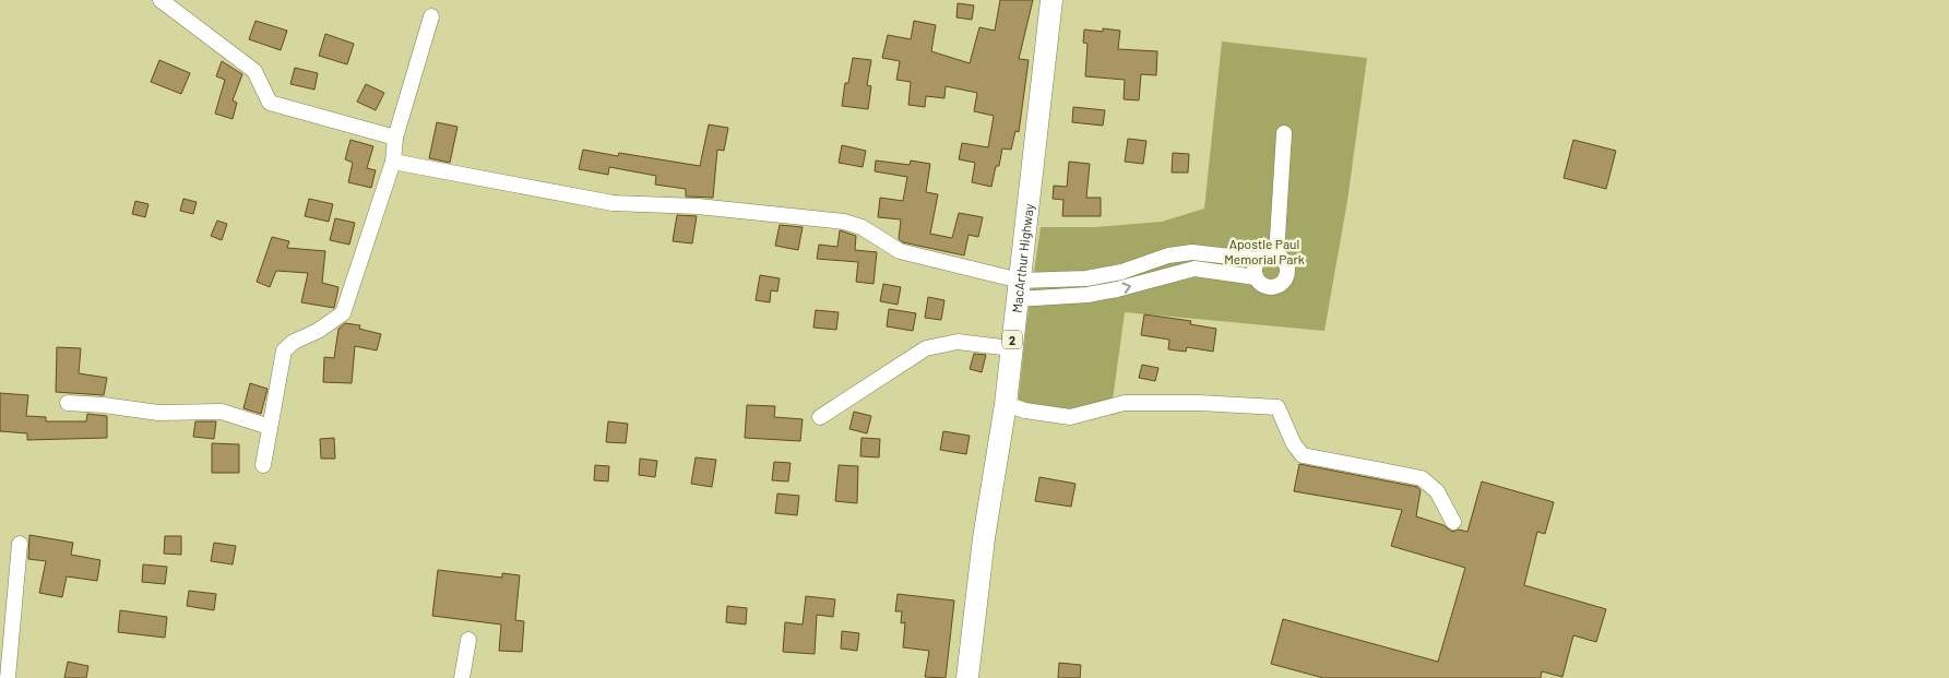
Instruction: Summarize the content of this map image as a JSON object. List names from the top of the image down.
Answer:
{
  "streets": {
    "highway": ["MacArthur Highway", "2"]
  },
  "parks": ["Apostle Paul Memorial Park"]
}
